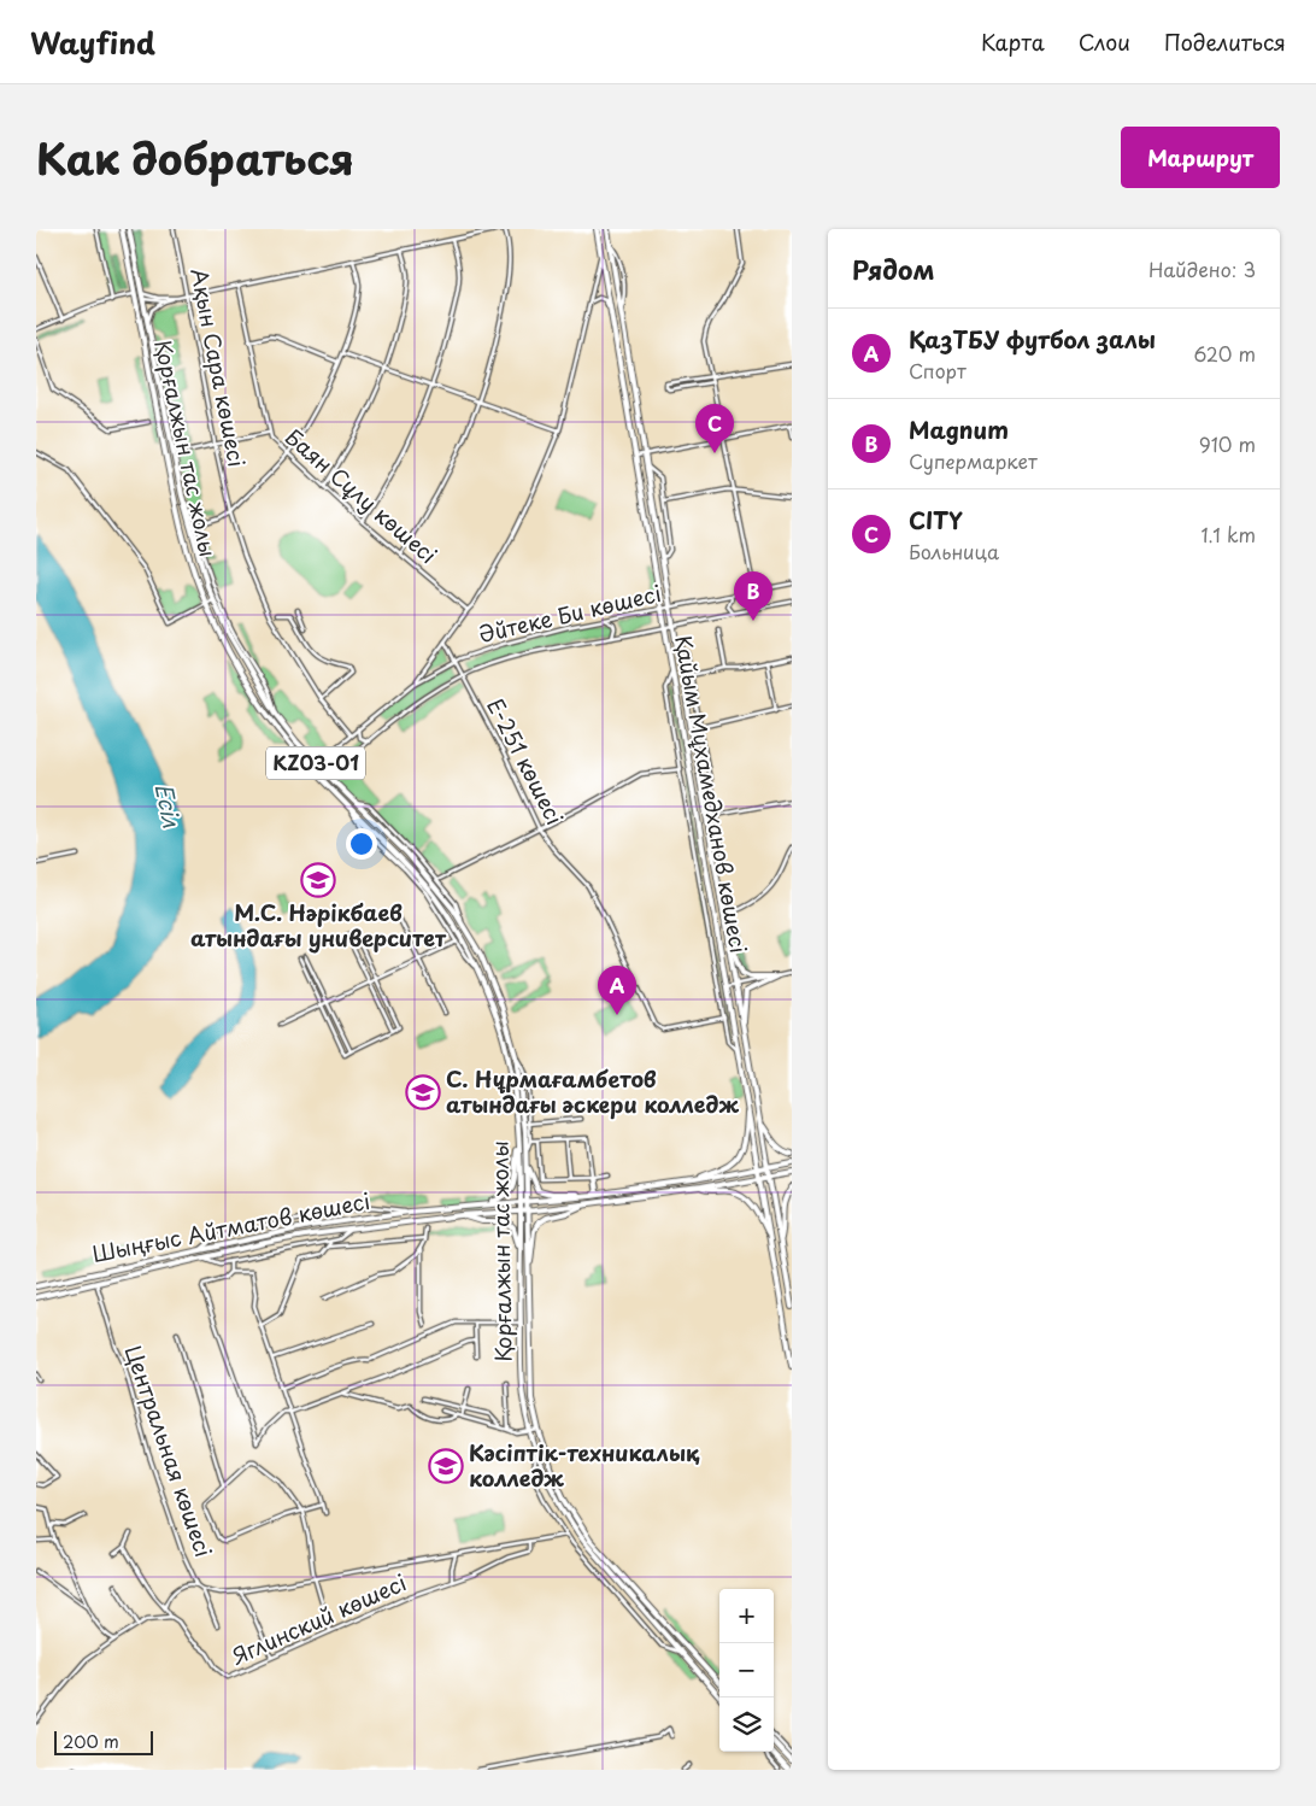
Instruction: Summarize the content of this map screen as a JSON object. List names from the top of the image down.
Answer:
{
  "streets": {
    "main road": [
      "Қорғалжын тас жолы",
      "KZ03-01",
      "Қайым Мұхамедханов көшесі",
      "Шыңғыс Айтматов көшесі"
    ],
    "street": [
      "Ақын Сара көшесі",
      "Баян Сұлу көшесі",
      "Әйтеке Би көшесі",
      "Е-251 көшесі",
      "Центральная көшесі",
      "Яглинский көшесі"
    ]
  },
  "crossings": [
    ["Ақын Сара көшесі", "Әйтеке Би көшесі"],
    ["Қорғалжын тас жолы", "Әйтеке Би көшесі"],
    ["Қорғалжын тас жолы", "Шыңғыс Айтматов көшесі"],
    ["Әйтеке Би көшесі", "Е-251 көшесі"],
    ["Әйтеке Би көшесі", "Қайым Мұхамедханов көшесі"],
    ["Қайым Мұхамедханов көшесі", "Шыңғыс Айтматов көшесі"],
    ["Шыңғыс Айтматов көшесі", "Центральная көшесі"]
  ],
  "water": ["Есіл"],
  "places": {
    "school or university": ["М.С. Нәрікбаев атындағы университет", "С. Нұрмағамбетов атындағы әскери колледж", "Кәсіптік-техникалық колледж"]
  },
  "scale_bar": "200 m",
  "page": {
    "header": "Wayfind",
    "nav": ["Карта", "Слои", "Поделиться"],
    "title": "Как добраться",
    "buttons": "Маршрут",
    "heading": ["Рядом", "Найдено: 3"],
    "list": [
      {
        "mark": "A",
        "name": "ҚазТБУ футбол залы",
        "note": "Спорт",
        "value": "620 m"
      },
      {
        "mark": "B",
        "name": "Magnum",
        "note": "Супермаркет",
        "value": "910 m"
      },
      {
        "mark": "C",
        "name": "CITY",
        "note": "Больница",
        "value": "1.1 km"
      }
    ],
    "pins": ["C", "B", "A"],
    "map_buttons": ["+", "−"],
    "scale": "200 m"
  }
}
